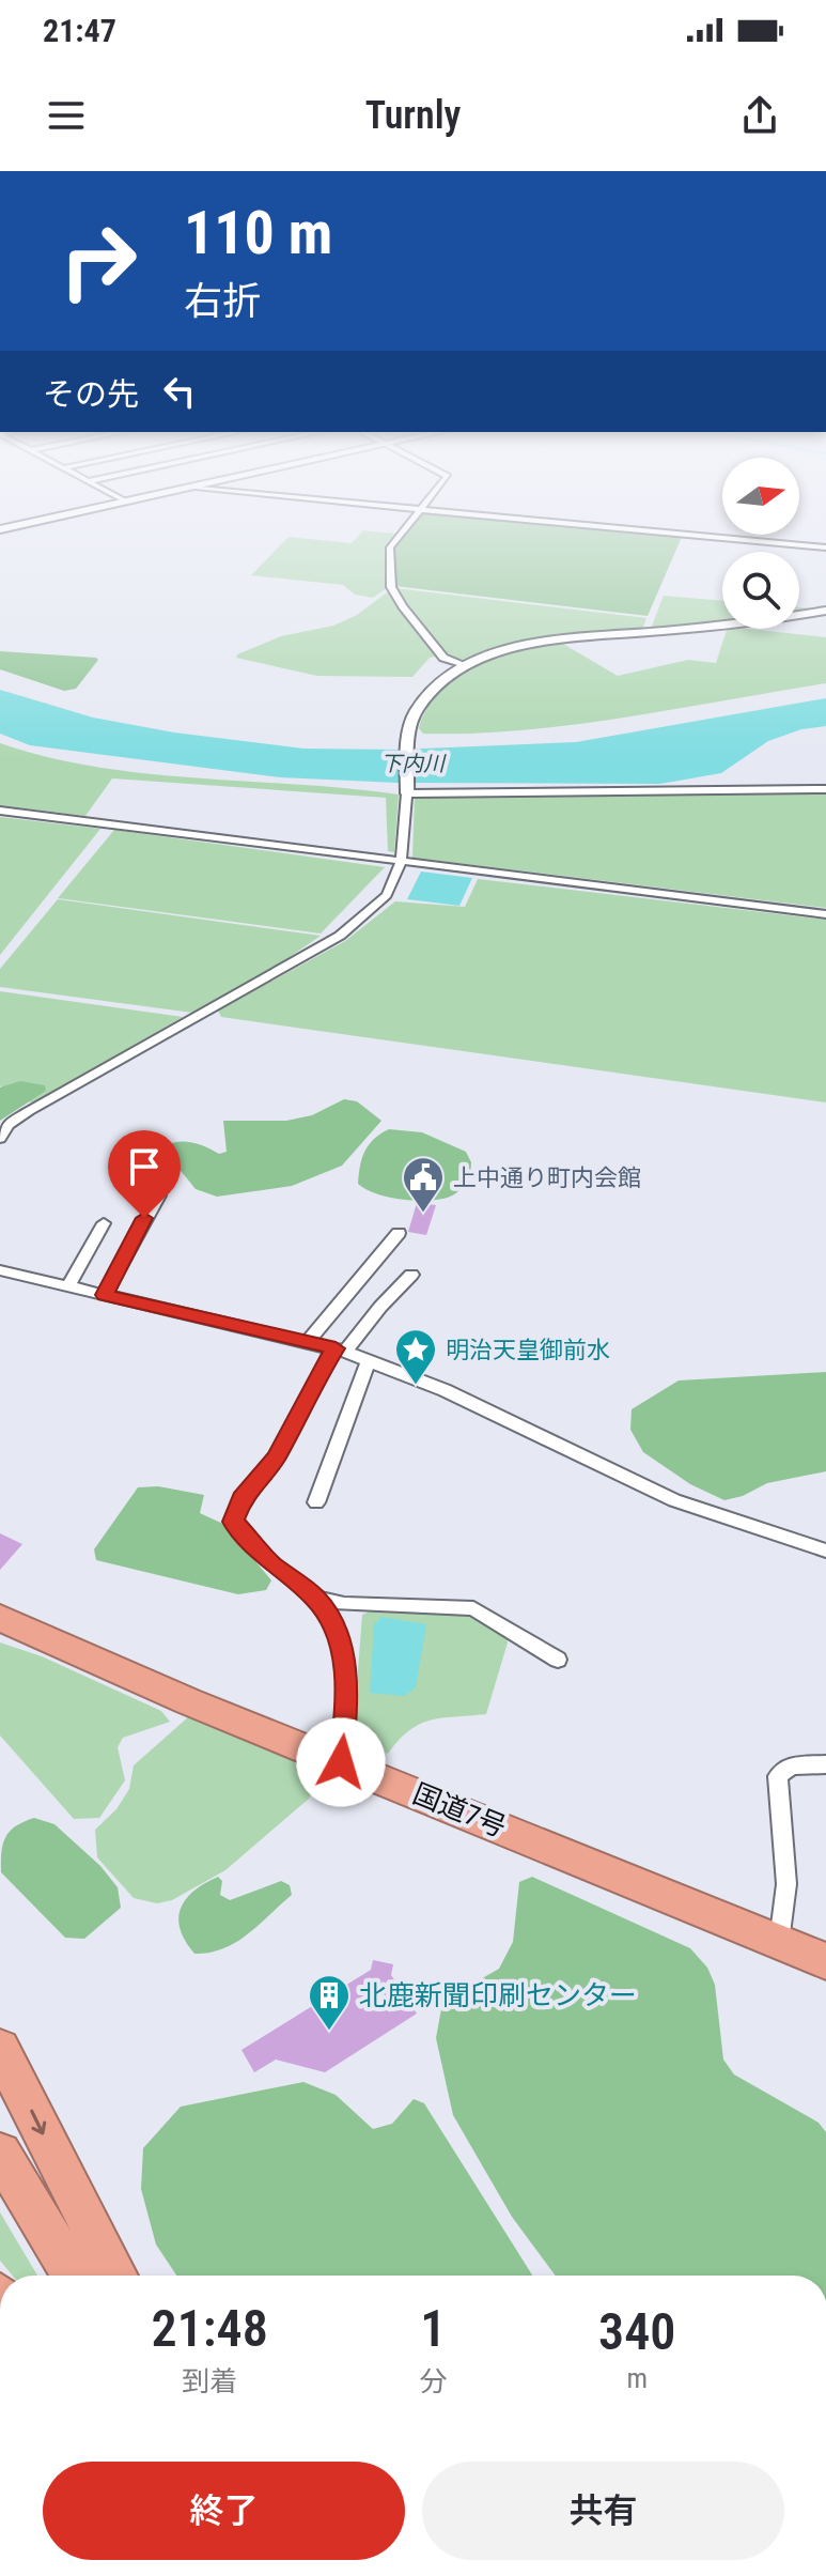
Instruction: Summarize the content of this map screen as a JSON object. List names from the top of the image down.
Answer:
{
  "streets": {
    "highway": ["国道7号"]
  },
  "water": ["下内川"],
  "places": {
    "public building": ["上中通り町内会館"],
    "place": ["明治天皇御前水"],
    "building": ["北鹿新聞印刷センター"]
  },
  "north": "right",
  "page": {
    "status": "21:47",
    "header": "Turnly",
    "turn": ["110 m", "右折"],
    "then": "その先",
    "eta": [
      "21:48",
      "到着",
      "1",
      "分",
      "340",
      "m"
    ],
    "buttons": ["終了", "共有"]
  }
}
